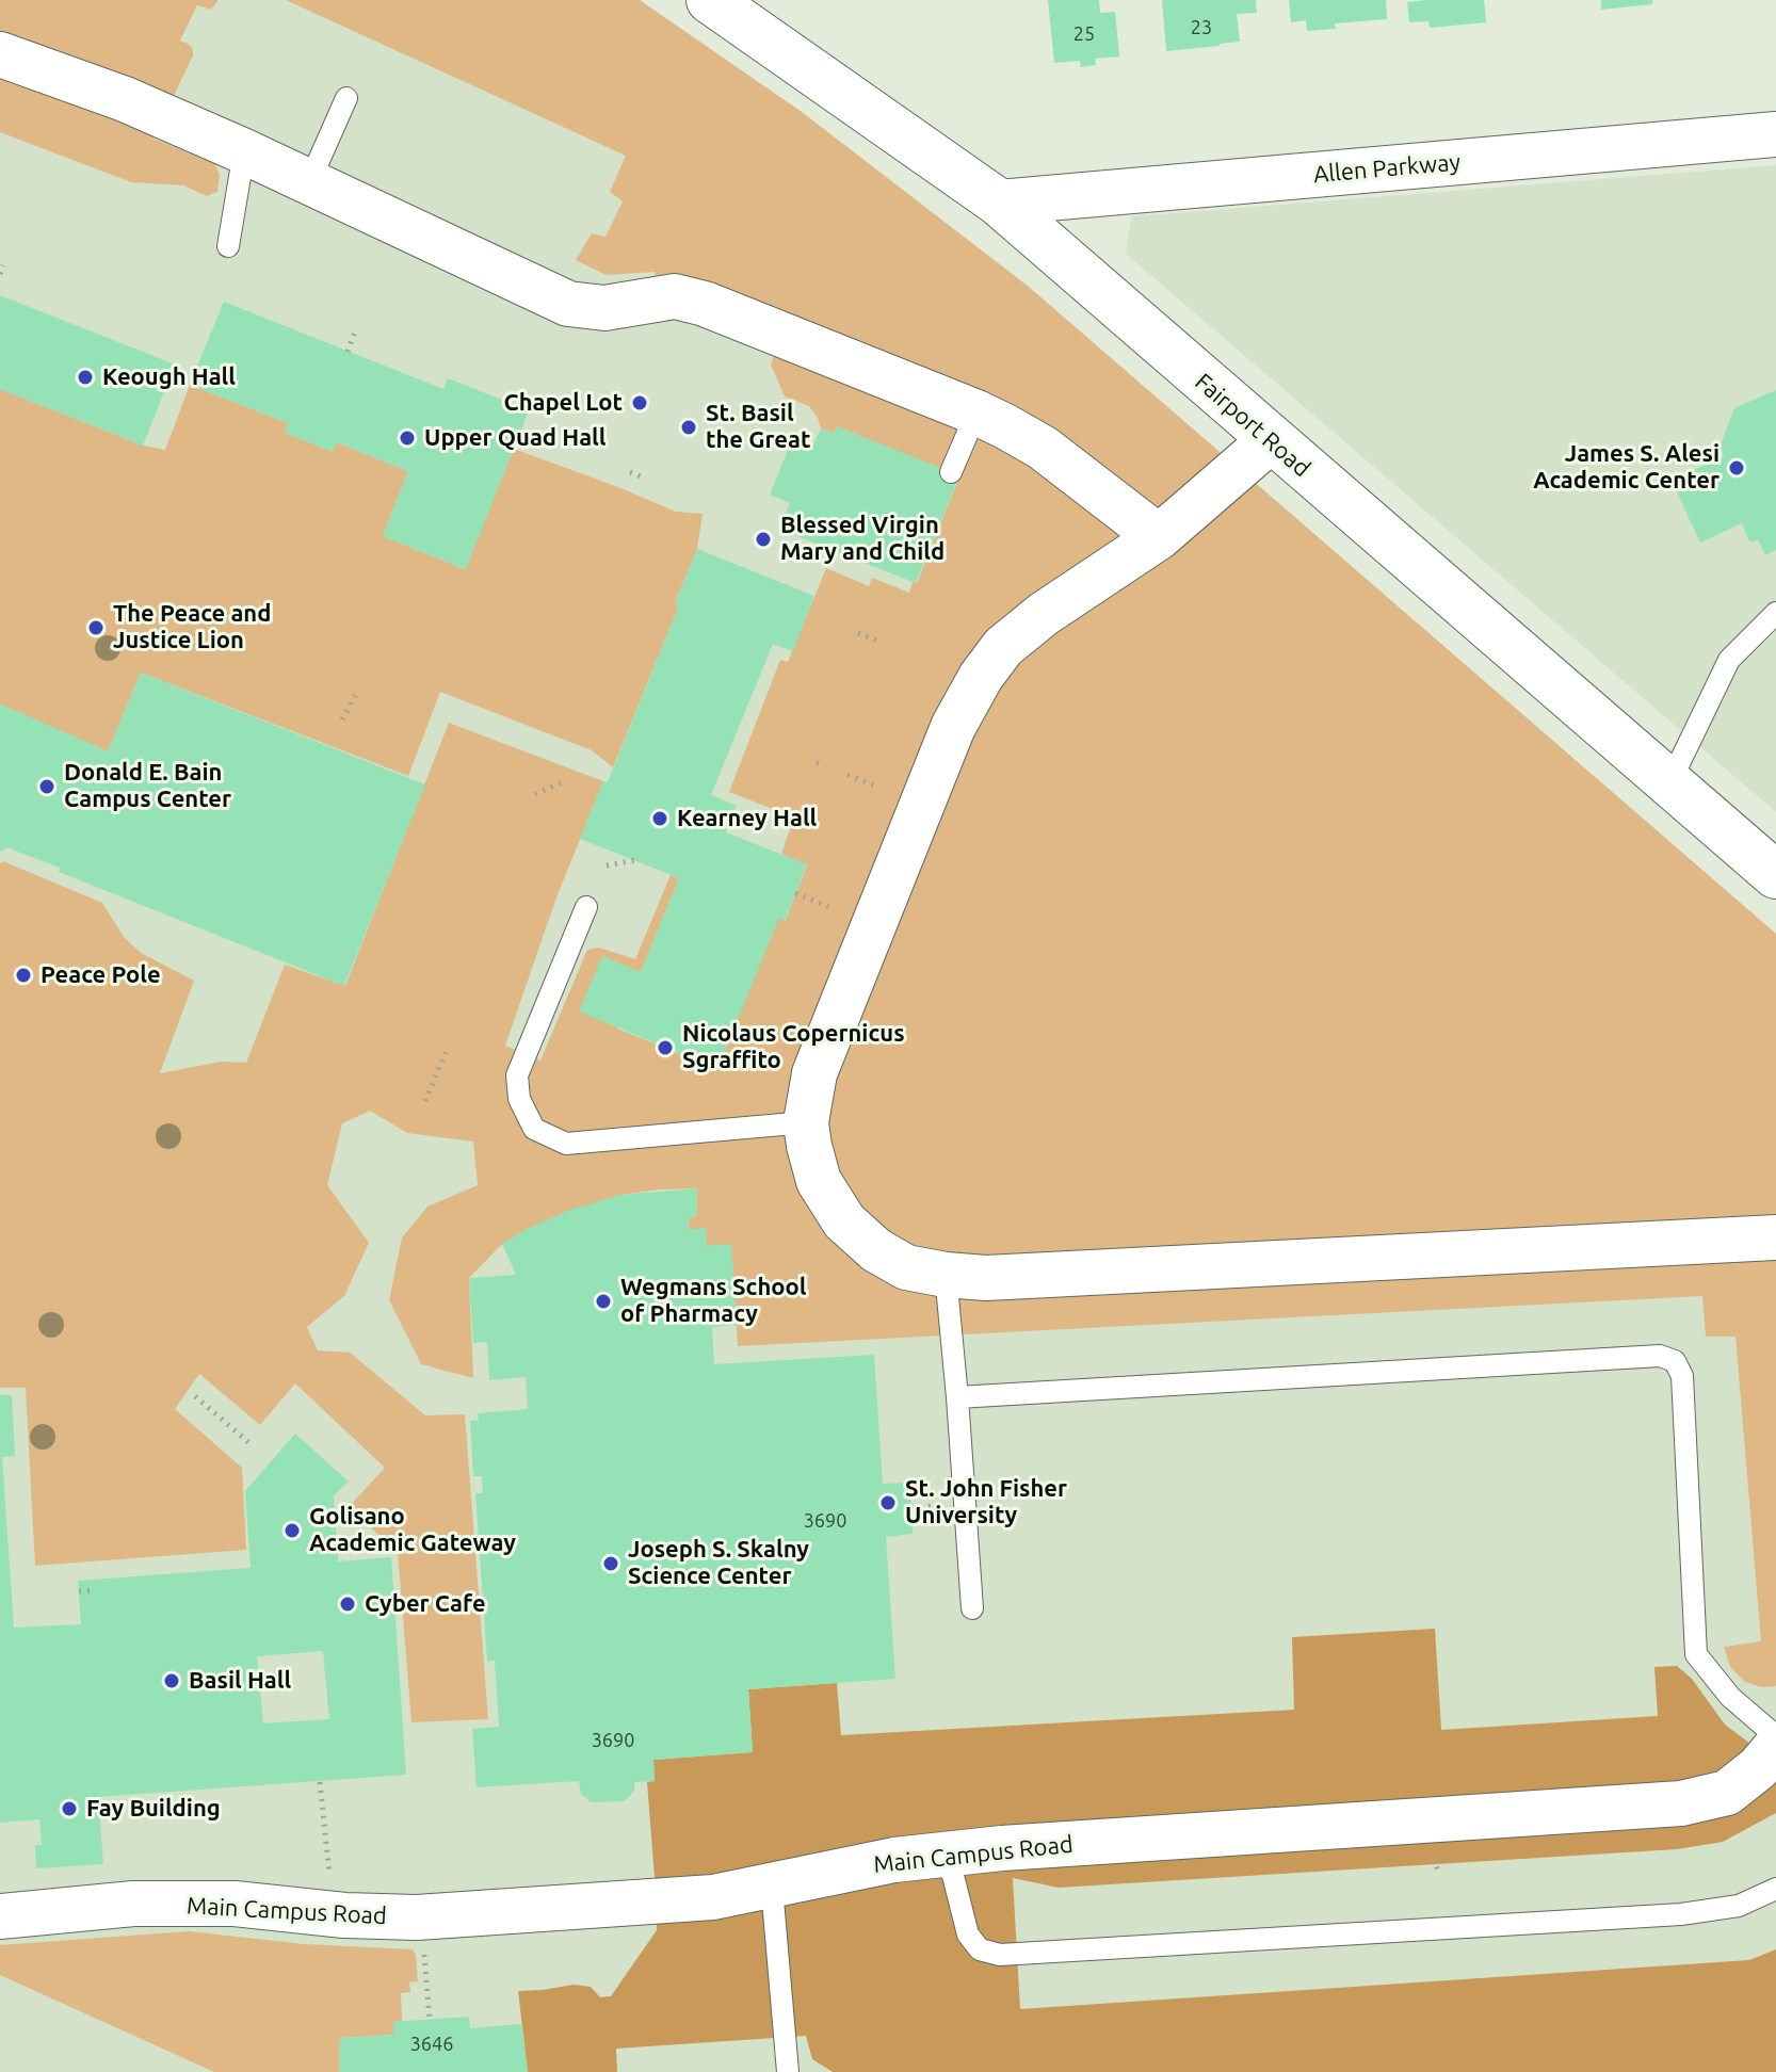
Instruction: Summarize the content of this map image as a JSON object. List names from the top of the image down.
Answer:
{
  "streets": {
    "main road": ["Fairport Road"],
    "street": ["Allen Parkway", "Main Campus Road"]
  },
  "crossings": [
    ["Allen Parkway", "Fairport Road"]
  ],
  "places": [
    "Keough Hall",
    "Chapel Lot",
    "St. Basil the Great",
    "Upper Quad Hall",
    "James S. Alesi Academic Center",
    "Blessed Virgin Mary and Child",
    "The Peace and Justice Lion",
    "Donald E. Bain Campus Center",
    "Kearney Hall",
    "Peace Pole",
    "Nicolaus Copernicus Sgraffito",
    "Wegmans School of Pharmacy",
    "St. John Fisher University",
    "Golisano Academic Gateway",
    "Joseph S. Skalny Science Center",
    "Cyber Cafe",
    "Basil Hall",
    "Fay Building"
  ],
  "house_numbers": [
    "23",
    "25",
    "3690",
    "3690",
    "3646"
  ]
}
